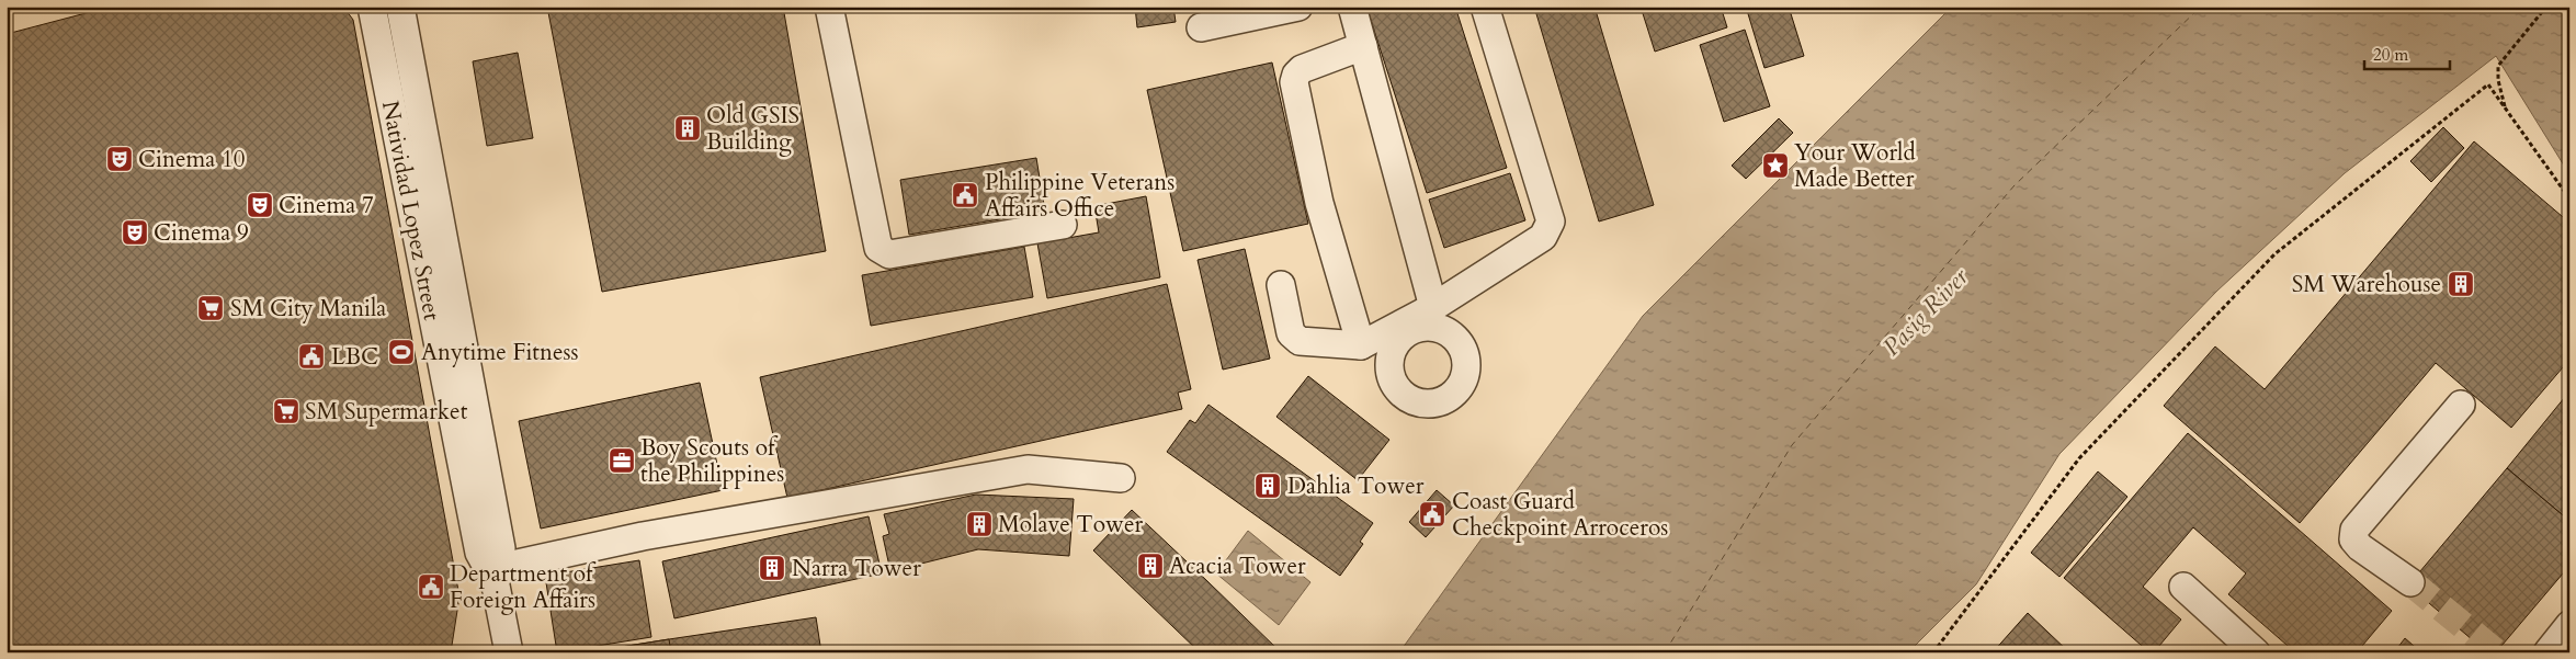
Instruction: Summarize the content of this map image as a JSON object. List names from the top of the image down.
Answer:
{
  "streets": {
    "street": ["Natividad Lopez Street"]
  },
  "water": ["Pasig River"],
  "places": {
    "building": [
      "Old GSIS Building",
      "SM Warehouse",
      "Dahlia Tower",
      "Molave Tower",
      "Acacia Tower",
      "Narra Tower"
    ],
    "theatre": ["Cinema 10", "Cinema 7", "Cinema 9"],
    "place": ["Your World Made Better"],
    "public building": [
      "Philippine Veterans Affairs Office",
      "LBC",
      "Coast Guard Checkpoint Arroceros",
      "Department of Foreign Affairs"
    ],
    "supermarket": ["SM City Manila", "SM Supermarket"],
    "sports": ["Anytime Fitness"],
    "office": ["Boy Scouts of the Philippines"]
  },
  "scale_bar": "20 m"
}
